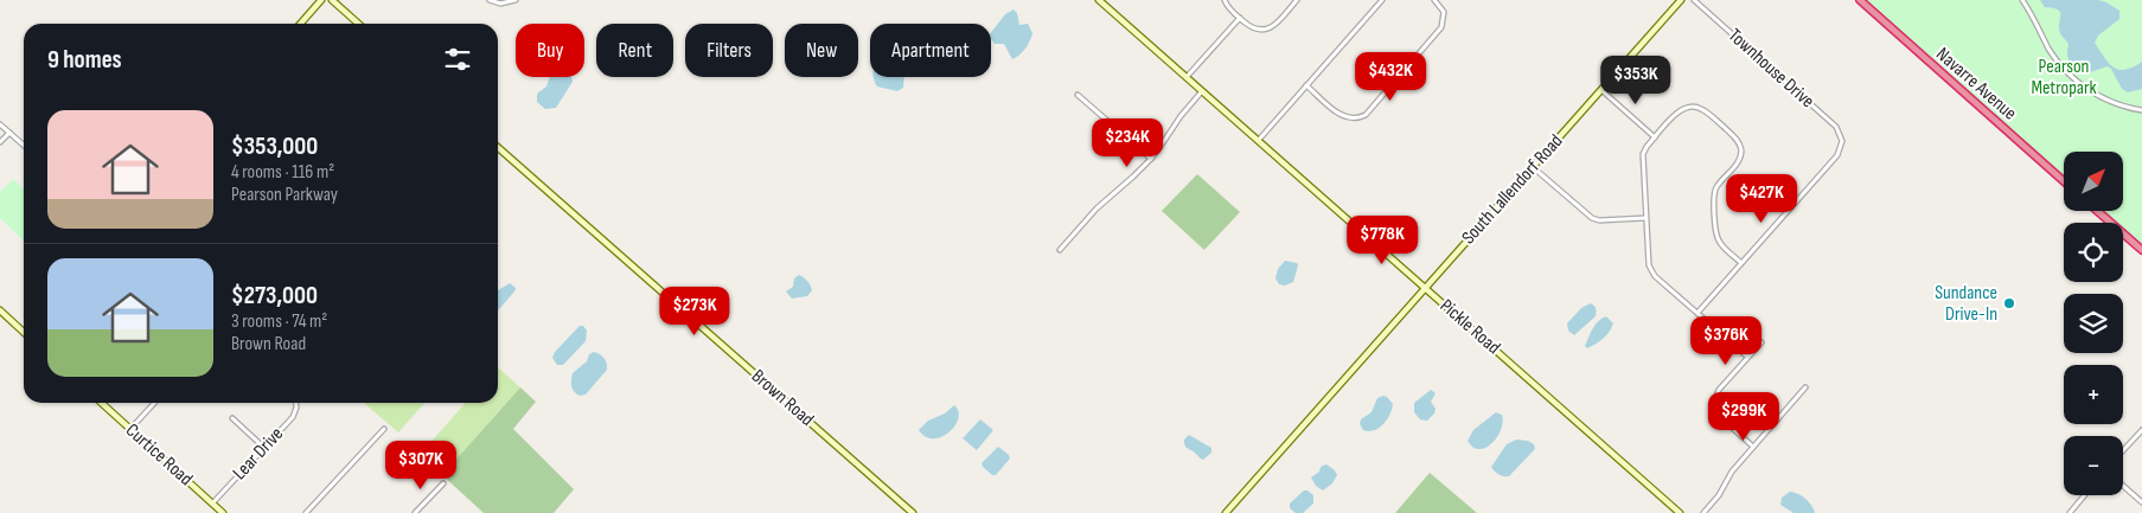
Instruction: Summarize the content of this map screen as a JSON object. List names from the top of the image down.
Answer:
{
  "streets": {
    "highway": ["Navarre Avenue"],
    "street": [
      "Townhouse Drive",
      "South Lallendorf Road",
      "Pickle Road",
      "Brown Road",
      "Lear Drive",
      "Curtice Road"
    ]
  },
  "crossings": [
    ["South Lallendorf Road", "Pickle Road"],
    ["Lear Drive", "Curtice Road"]
  ],
  "parks": ["Pearson Metropark"],
  "places": ["Sundance Drive-In"],
  "north": "top right",
  "page": {
    "chip": [
      "Buy",
      "Rent",
      "Filters",
      "New",
      "Apartment"
    ],
    "heading": "9 homes",
    "price": [
      "$432K",
      "$353K",
      "$234K",
      "$427K",
      "$778K",
      "$273K",
      "$376K",
      "$299K",
      "$307K"
    ],
    "list": [
      {
        "name": "$353,000",
        "note": "4 rooms · 116 m² · Pearson Parkway"
      },
      {
        "name": "$273,000",
        "note": "3 rooms · 74 m² · Brown Road"
      }
    ],
    "map_buttons": ["+", "−"]
  }
}
